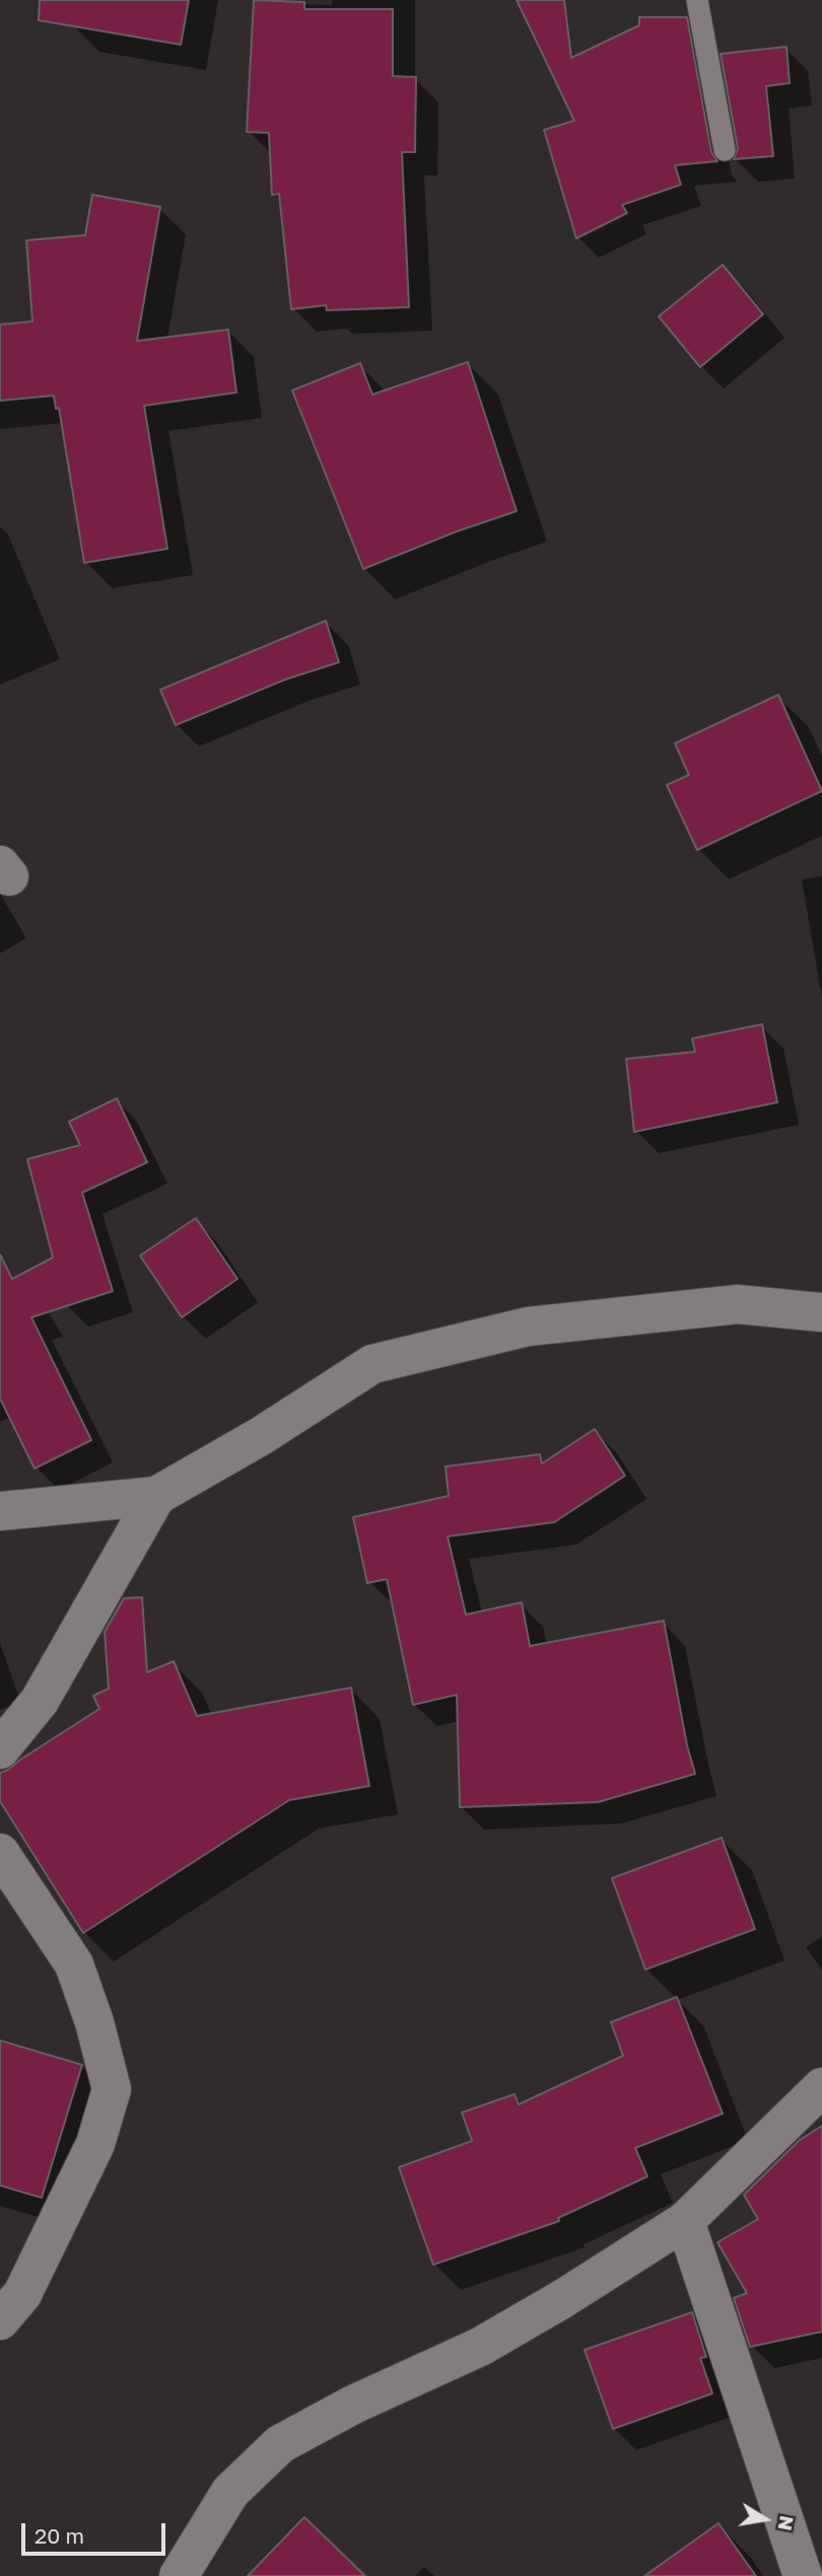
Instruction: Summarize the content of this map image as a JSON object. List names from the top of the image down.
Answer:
{
  "scale_bar": "20 m",
  "north": "right"
}
